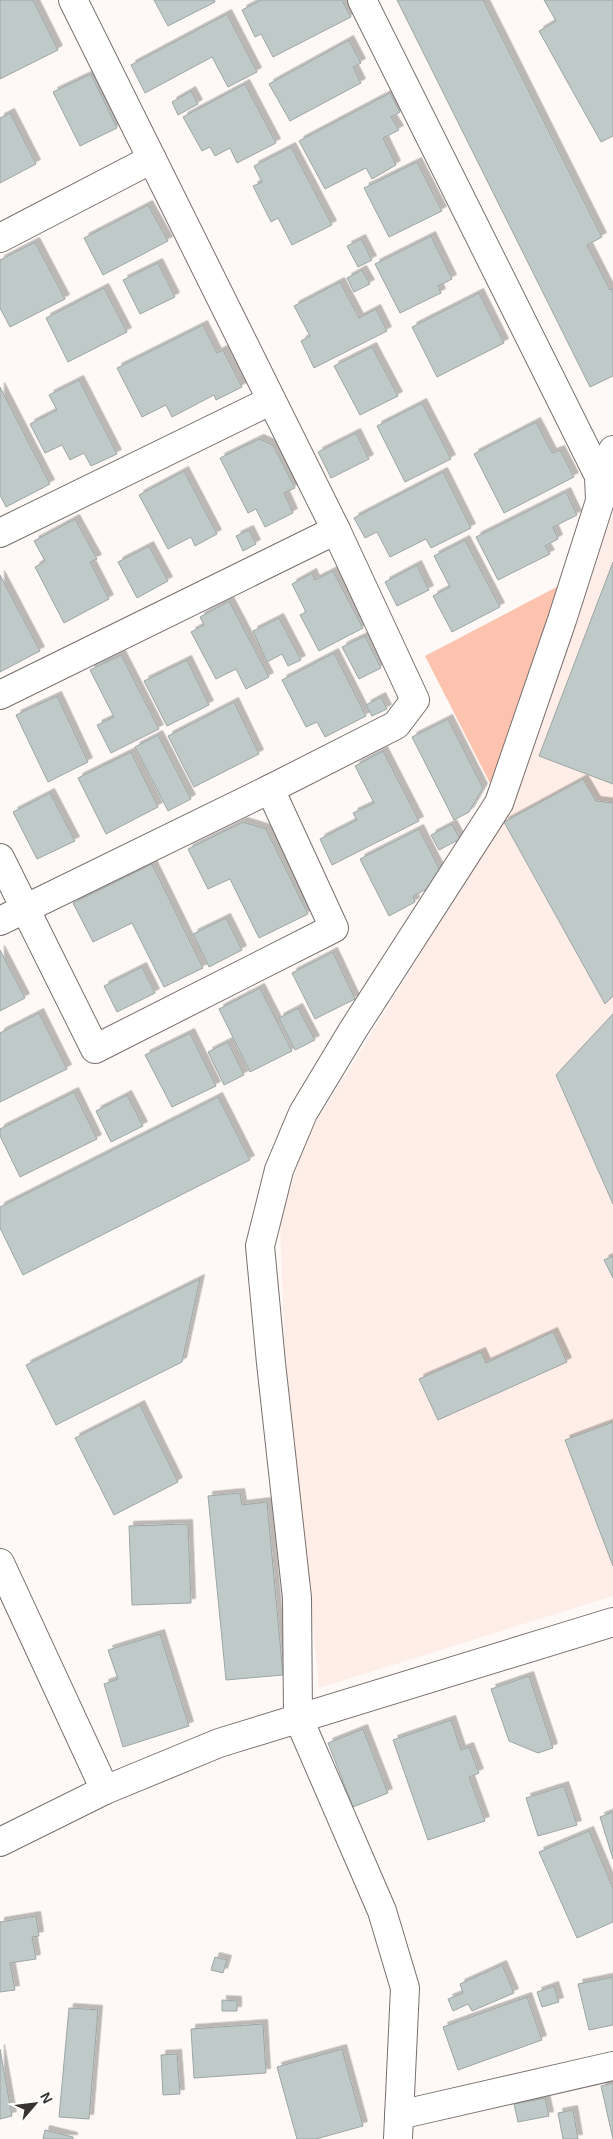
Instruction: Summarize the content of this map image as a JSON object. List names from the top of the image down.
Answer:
{
  "north": "top right"
}
